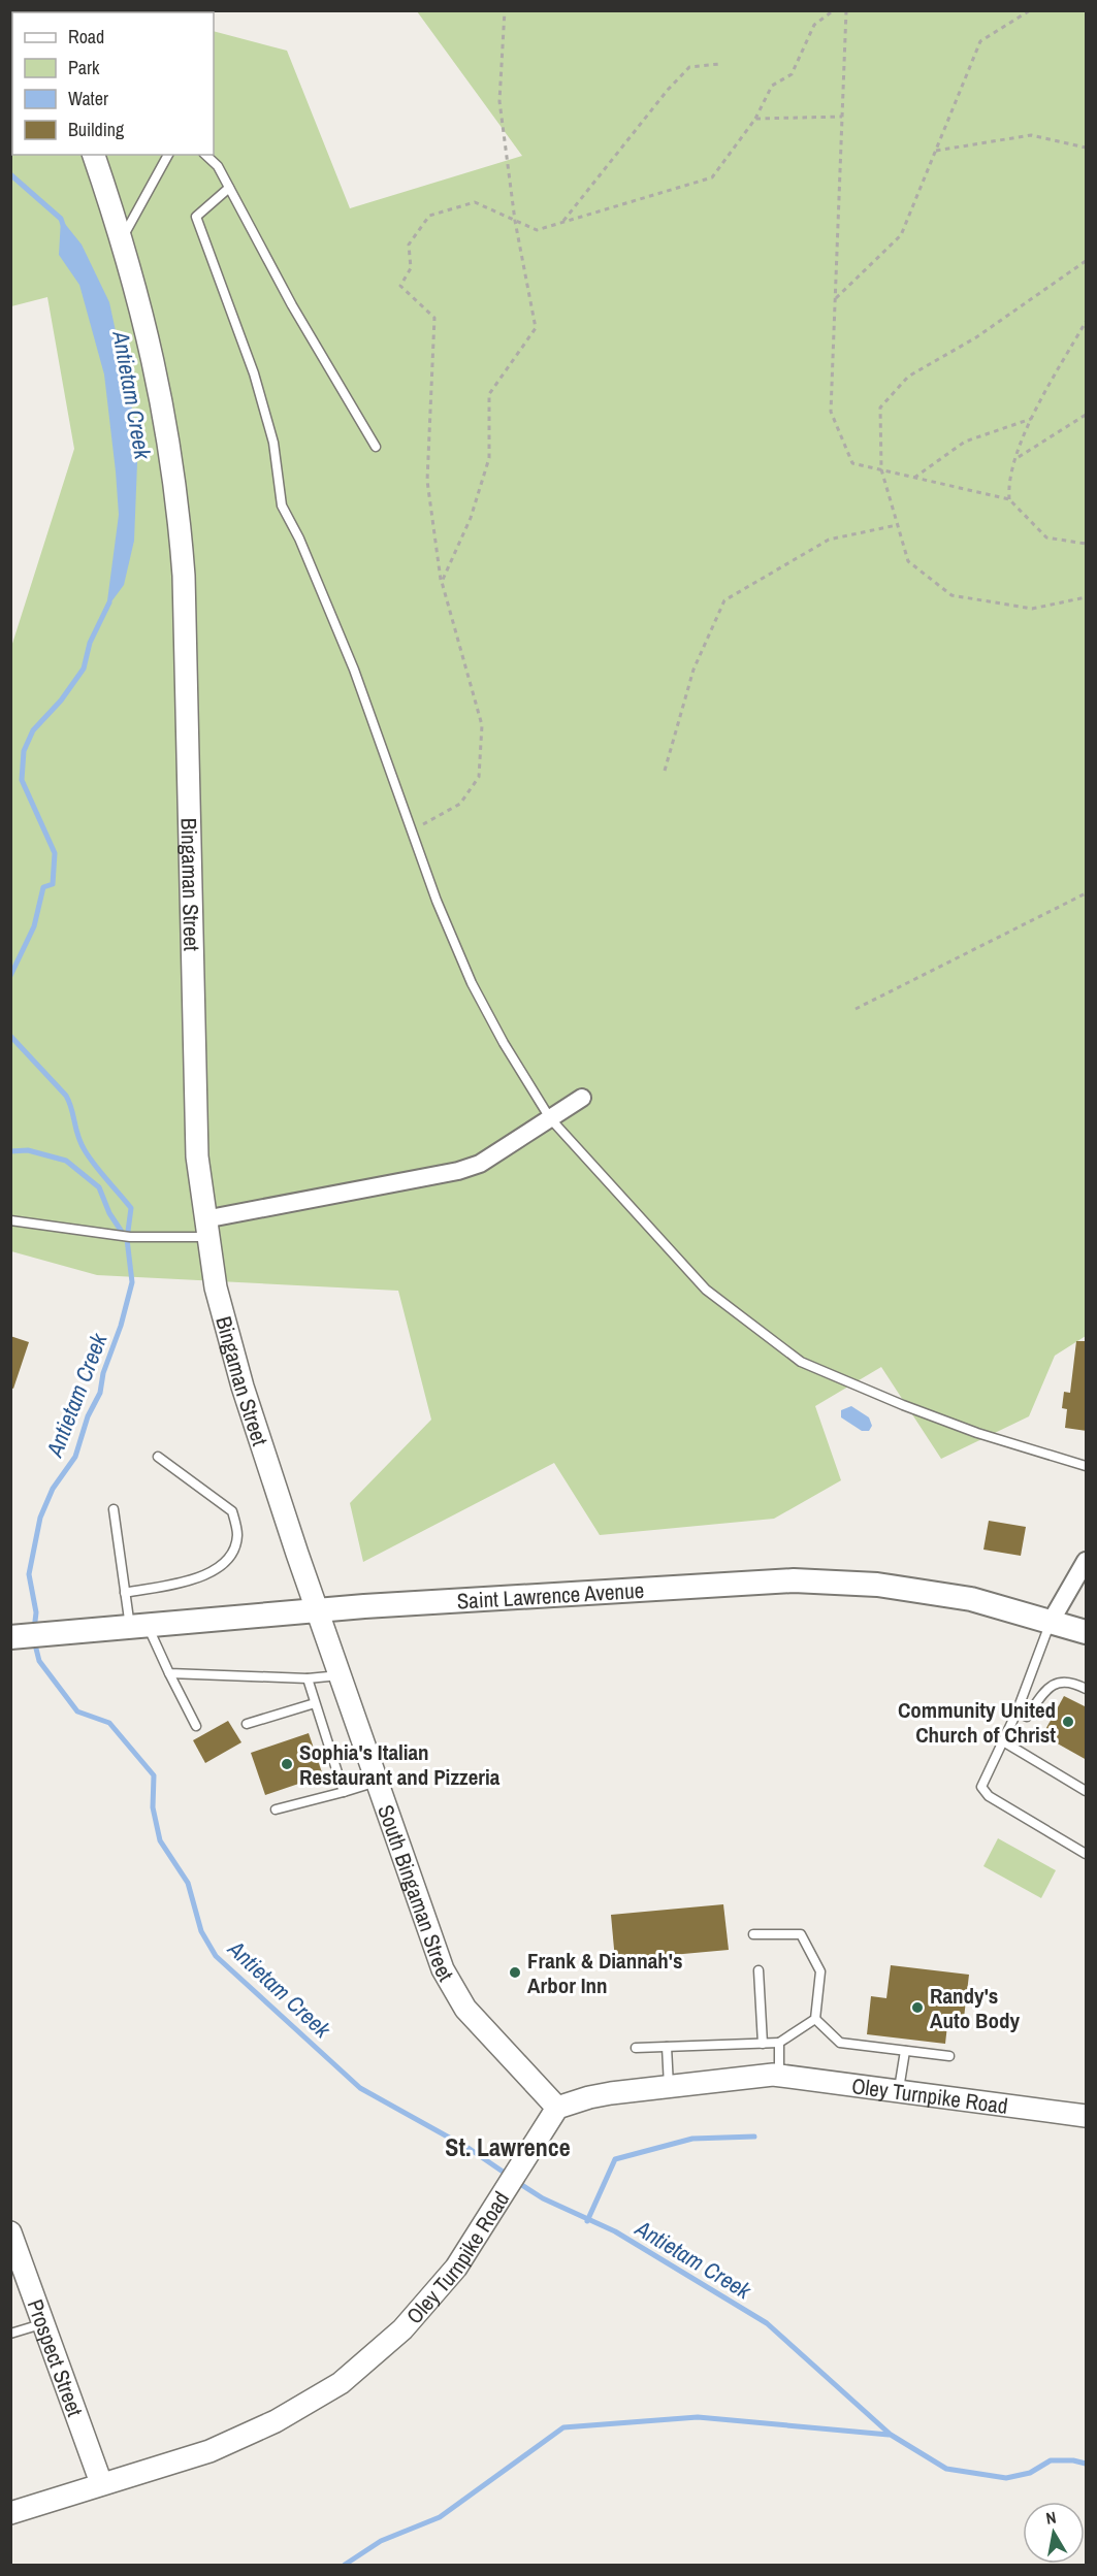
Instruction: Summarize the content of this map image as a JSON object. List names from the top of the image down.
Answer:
{
  "streets": {
    "main road": ["Saint Lawrence Avenue"],
    "street": [
      "Bingaman Street",
      "South Bingaman Street",
      "Oley Turnpike Road",
      "Prospect Street"
    ]
  },
  "crossings": [
    ["Bingaman Street", "Saint Lawrence Avenue"],
    ["Bingaman Street", "South Bingaman Street"],
    ["Saint Lawrence Avenue", "South Bingaman Street"],
    ["South Bingaman Street", "Oley Turnpike Road"],
    ["Oley Turnpike Road", "Prospect Street"]
  ],
  "districts": ["St. Lawrence"],
  "water": ["Antietam Creek"],
  "places": [
    "Community United Church of Christ",
    "Sophia's Italian Restaurant and Pizzeria",
    "Frank & Diannah's Arbor Inn",
    "Randy's Auto Body"
  ],
  "legend": [
    "Road",
    "Park",
    "Water",
    "Building"
  ],
  "north": "top"
}
